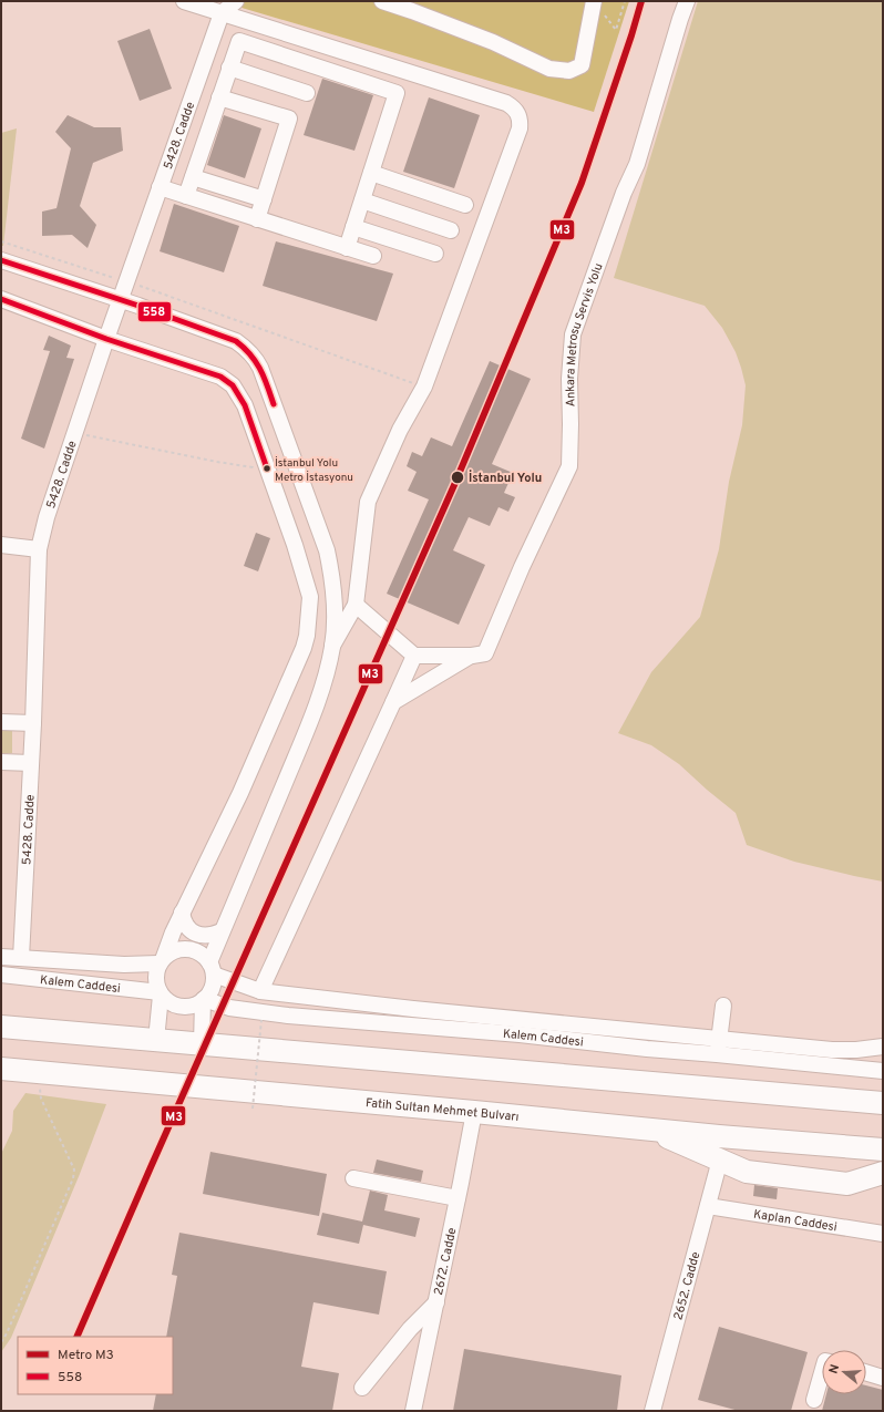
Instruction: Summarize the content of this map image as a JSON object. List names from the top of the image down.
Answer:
{
  "streets": {
    "highway": ["Fatih Sultan Mehmet Bulvarı"],
    "street": [
      "5428. Cadde",
      "Ankara Metrosu Servis Yolu",
      "Kalem Caddesi",
      "Kaplan Caddesi",
      "2672. Cadde",
      "2652. Cadde"
    ]
  },
  "crossings": [
    ["5428. Cadde", "Kalem Caddesi"],
    ["Fatih Sultan Mehmet Bulvarı", "2672. Cadde"],
    ["Kaplan Caddesi", "2652. Cadde"]
  ],
  "places": ["İstanbul Yolu Metro İstasyonu", "İstanbul Yolu"],
  "lines": ["metro line M3", "transit line 558"],
  "legend": ["Metro M3", "558"],
  "north": "left"
}
